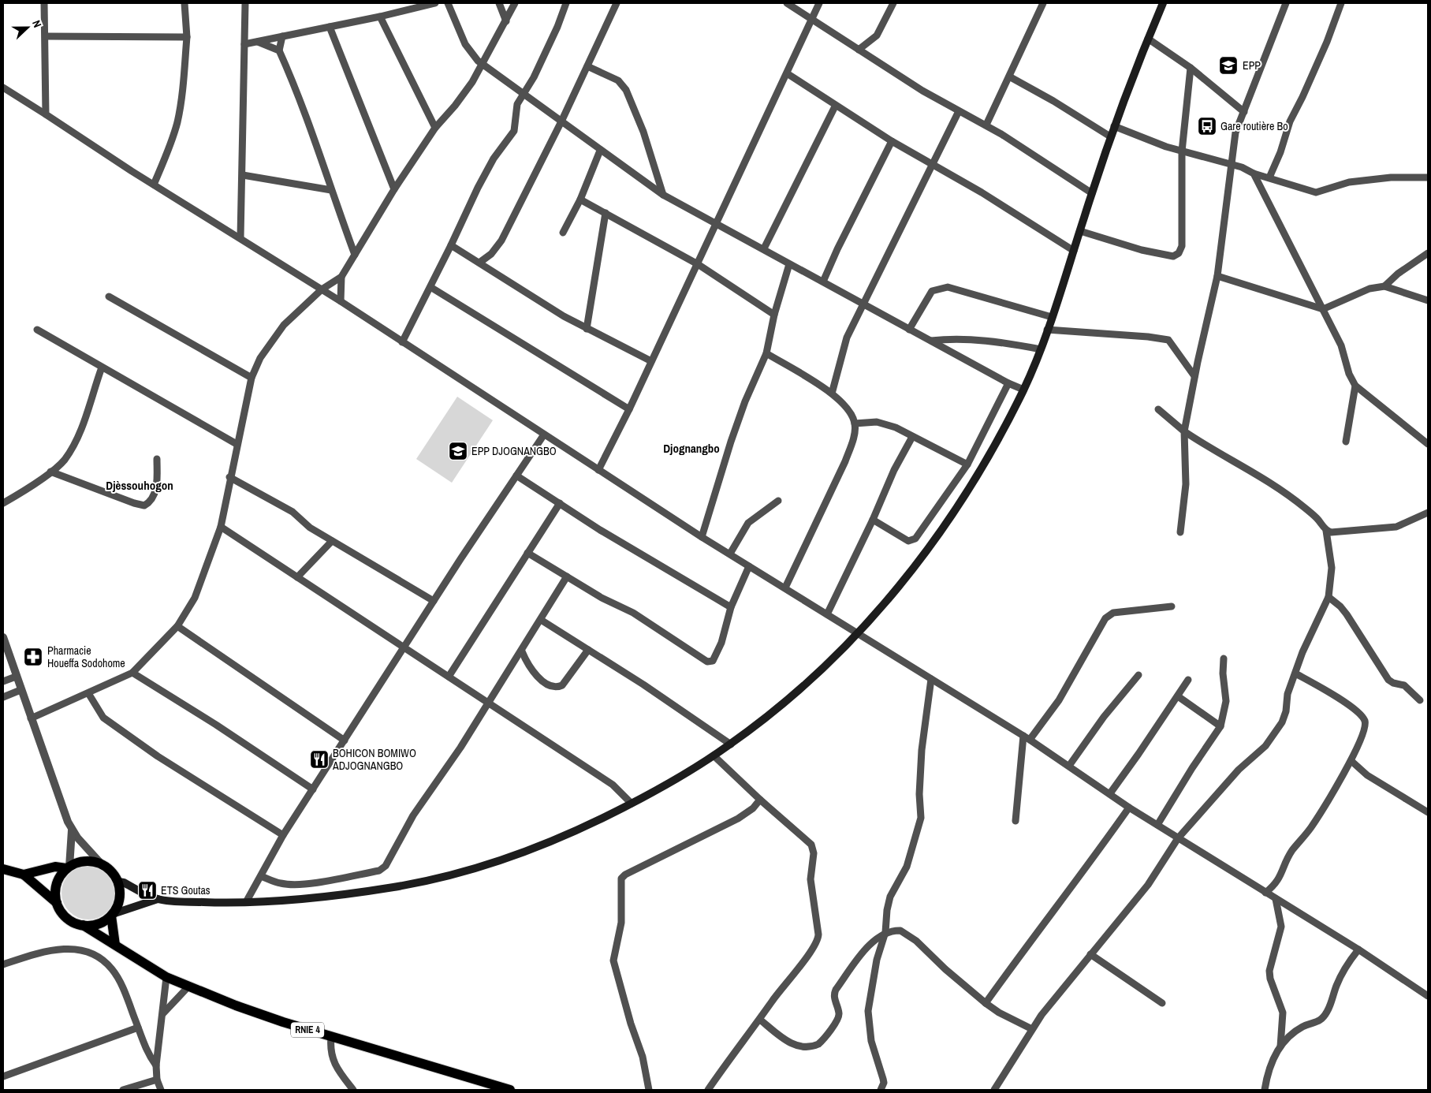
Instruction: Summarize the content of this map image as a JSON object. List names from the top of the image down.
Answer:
{
  "streets": {
    "main road": ["RNIE 4"]
  },
  "districts": ["Djognangbo", "Djèssouhogon"],
  "places": {
    "school or university": ["EPP", "EPP DJOGNANGBO"],
    "bus stop": ["Gare routière Bo"],
    "pharmacy": ["Pharmacie Houeffa Sodohome"],
    "restaurant": ["BOHICON BOMIWO ADJOGNANGBO", "ETS Goutas"]
  },
  "north": "right"
}
